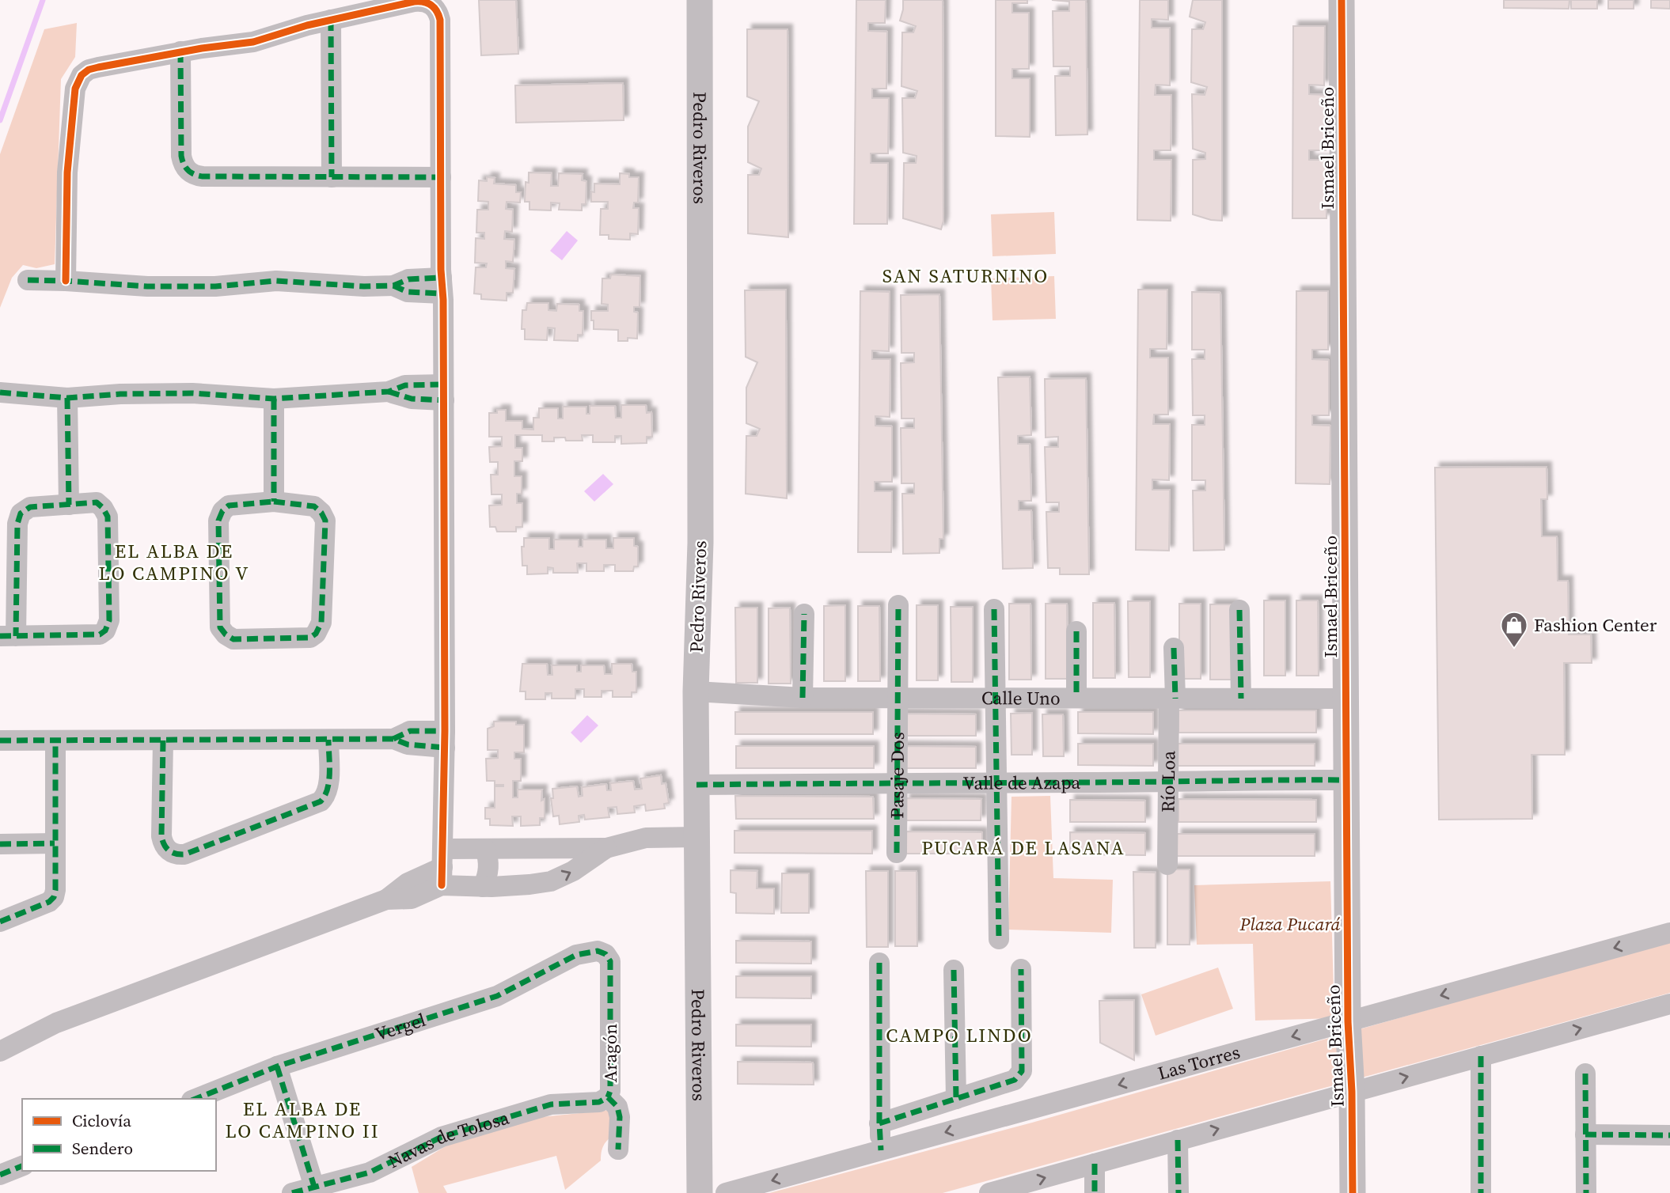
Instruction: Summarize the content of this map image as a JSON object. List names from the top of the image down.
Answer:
{
  "streets": {
    "street": [
      "Pedro Riveros",
      "Ismael Briceño",
      "Calle Uno",
      "Pasaje Dos",
      "Río Loa",
      "Valle de Azapa",
      "Vergel",
      "Aragón",
      "Las Torres",
      "Navas de Tolosa"
    ]
  },
  "crossings": [
    ["Pedro Riveros", "Calle Uno"],
    ["Pedro Riveros", "Valle de Azapa"],
    ["Ismael Briceño", "Calle Uno"],
    ["Ismael Briceño", "Valle de Azapa"],
    ["Ismael Briceño", "Las Torres"],
    ["Calle Uno", "Pasaje Dos"],
    ["Calle Uno", "Río Loa"],
    ["Pasaje Dos", "Valle de Azapa"],
    ["Río Loa", "Valle de Azapa"],
    ["Vergel", "Aragón"],
    ["Aragón", "Navas de Tolosa"]
  ],
  "districts": [
    "SAN SATURNINO",
    "EL ALBA DE LO CAMPINO V",
    "PUCARÁ DE LASANA",
    "CAMPO LINDO",
    "EL ALBA DE LO CAMPINO II"
  ],
  "parks": ["Plaza Pucará"],
  "places": {
    "shop": ["Fashion Center"]
  },
  "legend": ["Ciclovía", "Sendero"]
}
